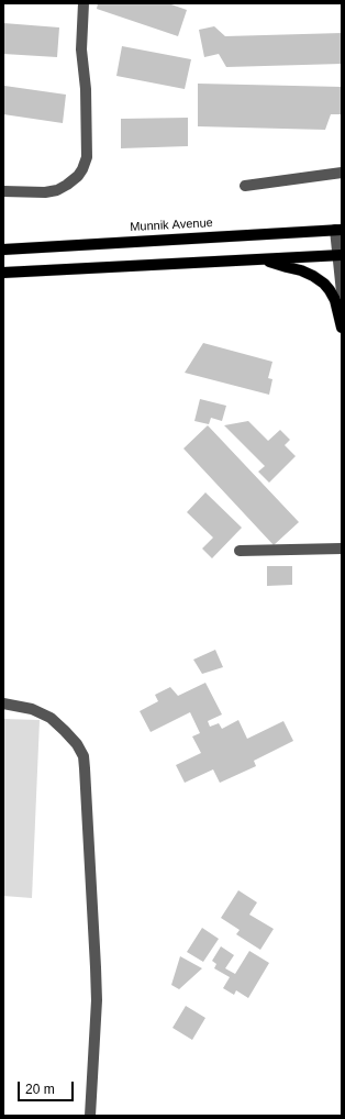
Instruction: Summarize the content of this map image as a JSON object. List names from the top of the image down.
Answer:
{
  "streets": {
    "main road": ["Munnik Avenue"]
  },
  "scale_bar": "20 m"
}
